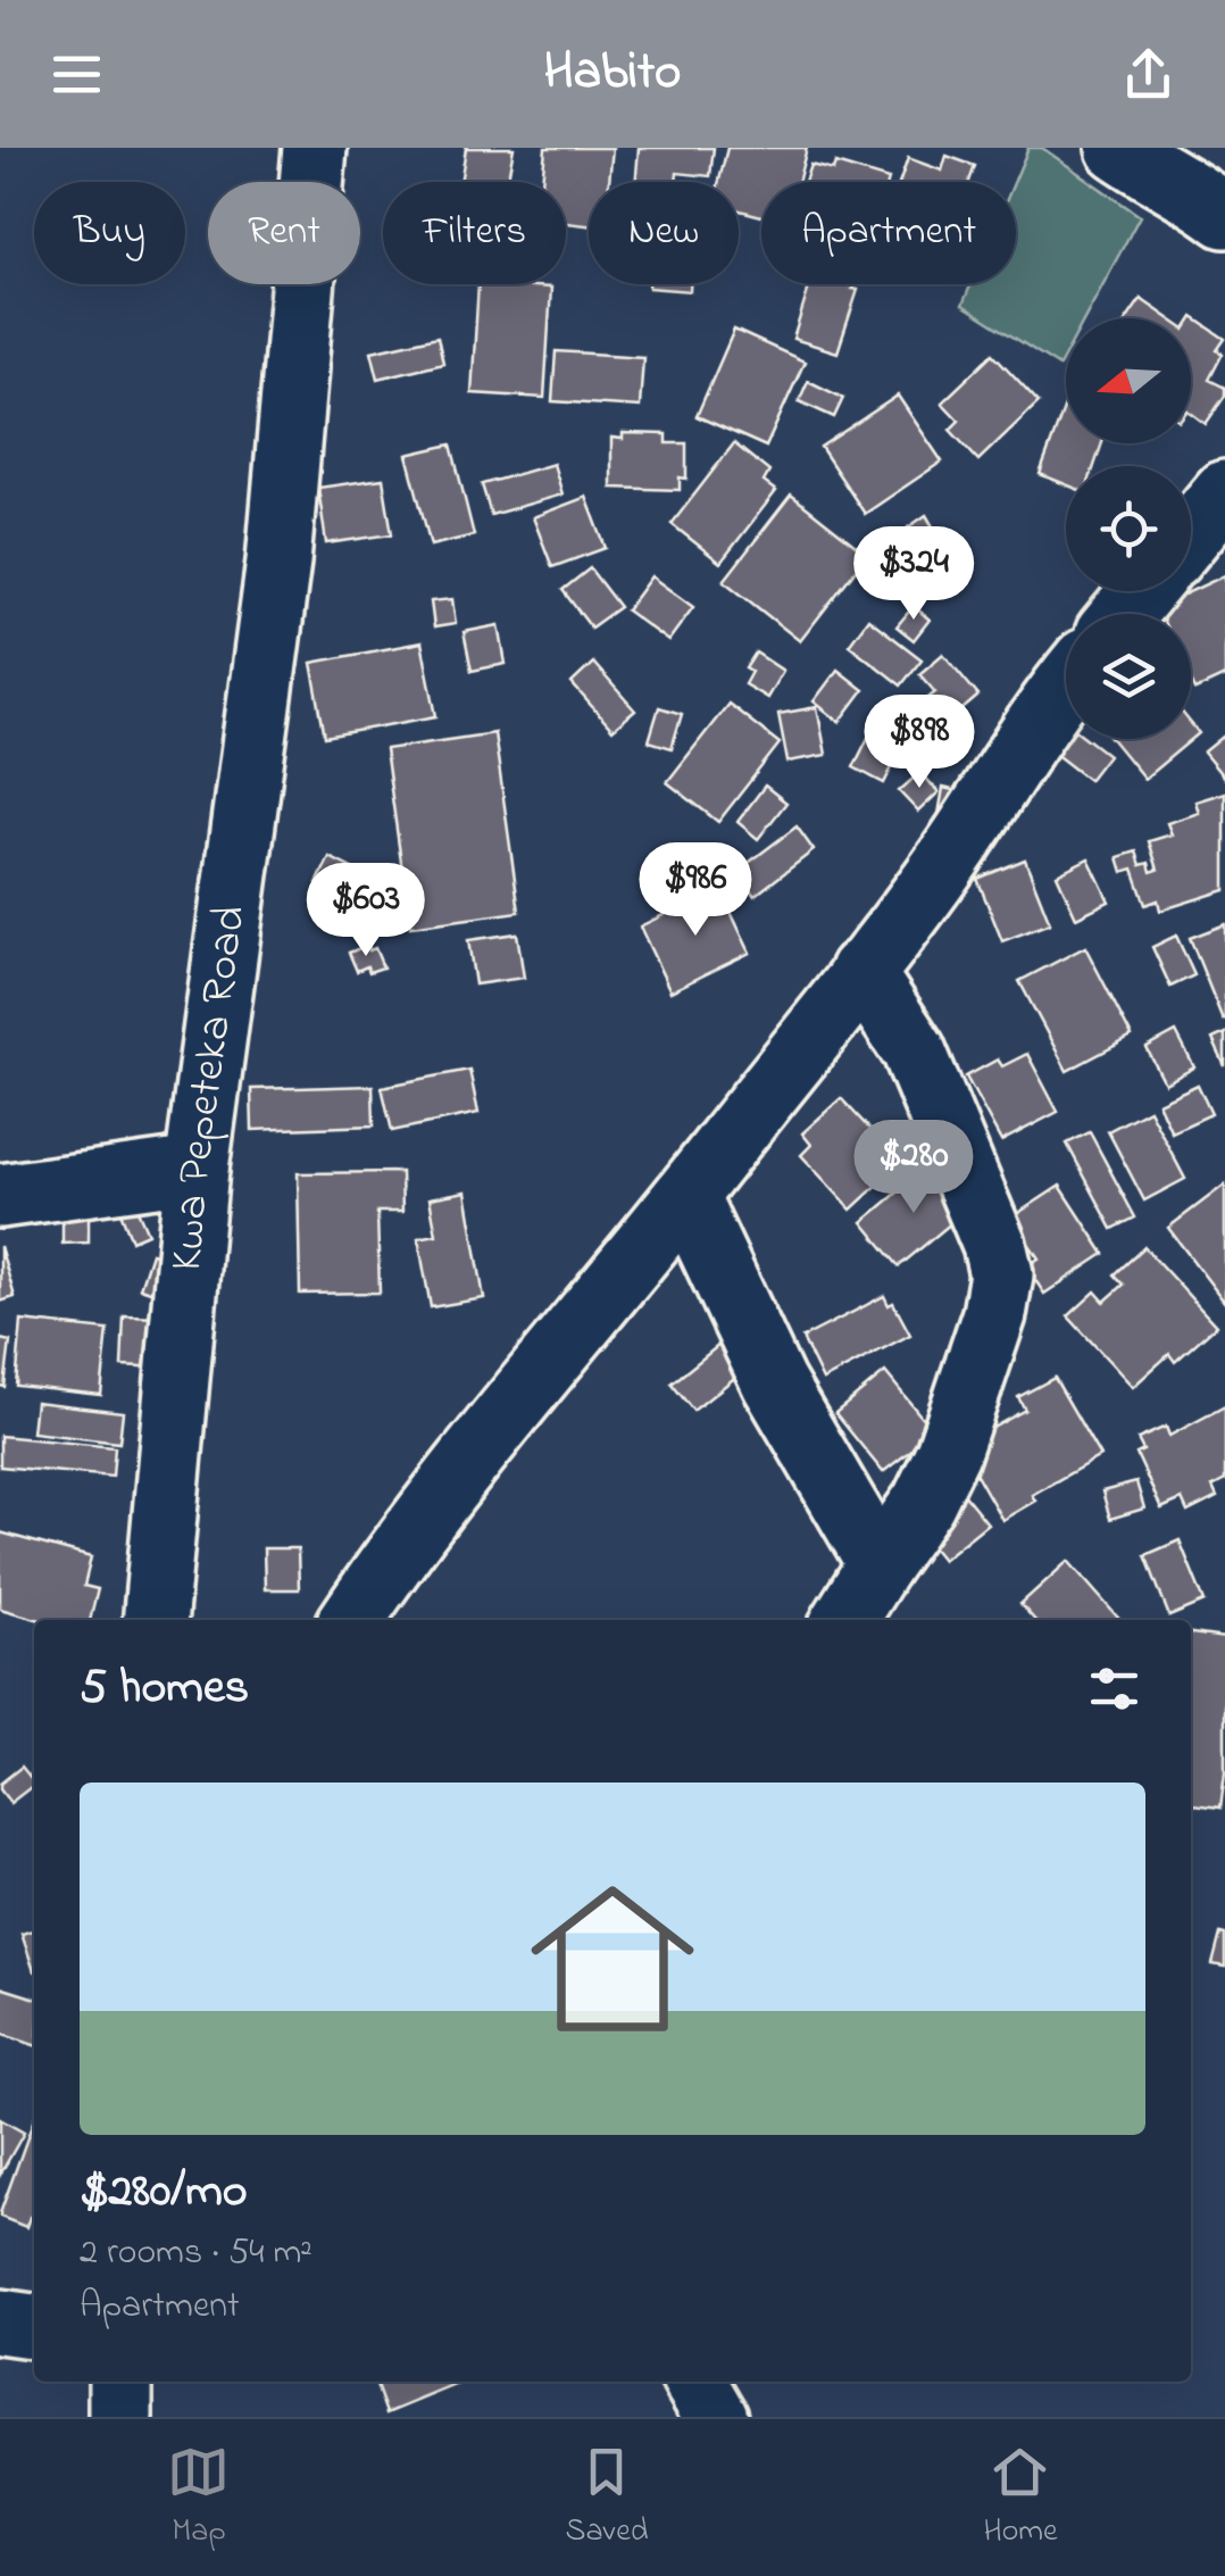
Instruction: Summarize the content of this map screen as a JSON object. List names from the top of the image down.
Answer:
{
  "streets": {
    "street": ["Kwa Pepeteka Road"]
  },
  "north": "left",
  "page": {
    "header": "Habito",
    "chip": [
      "Buy",
      "Rent",
      "Filters",
      "New",
      "Apartment"
    ],
    "price": [
      "$324",
      "$898",
      "$986",
      "$603",
      "$280"
    ],
    "heading": "5 homes",
    "list": [
      {
        "name": "$280/mo",
        "note": "2 rooms · 54 m² · Apartment"
      }
    ],
    "tabs": ["Map", "Saved", "Home"]
  }
}
